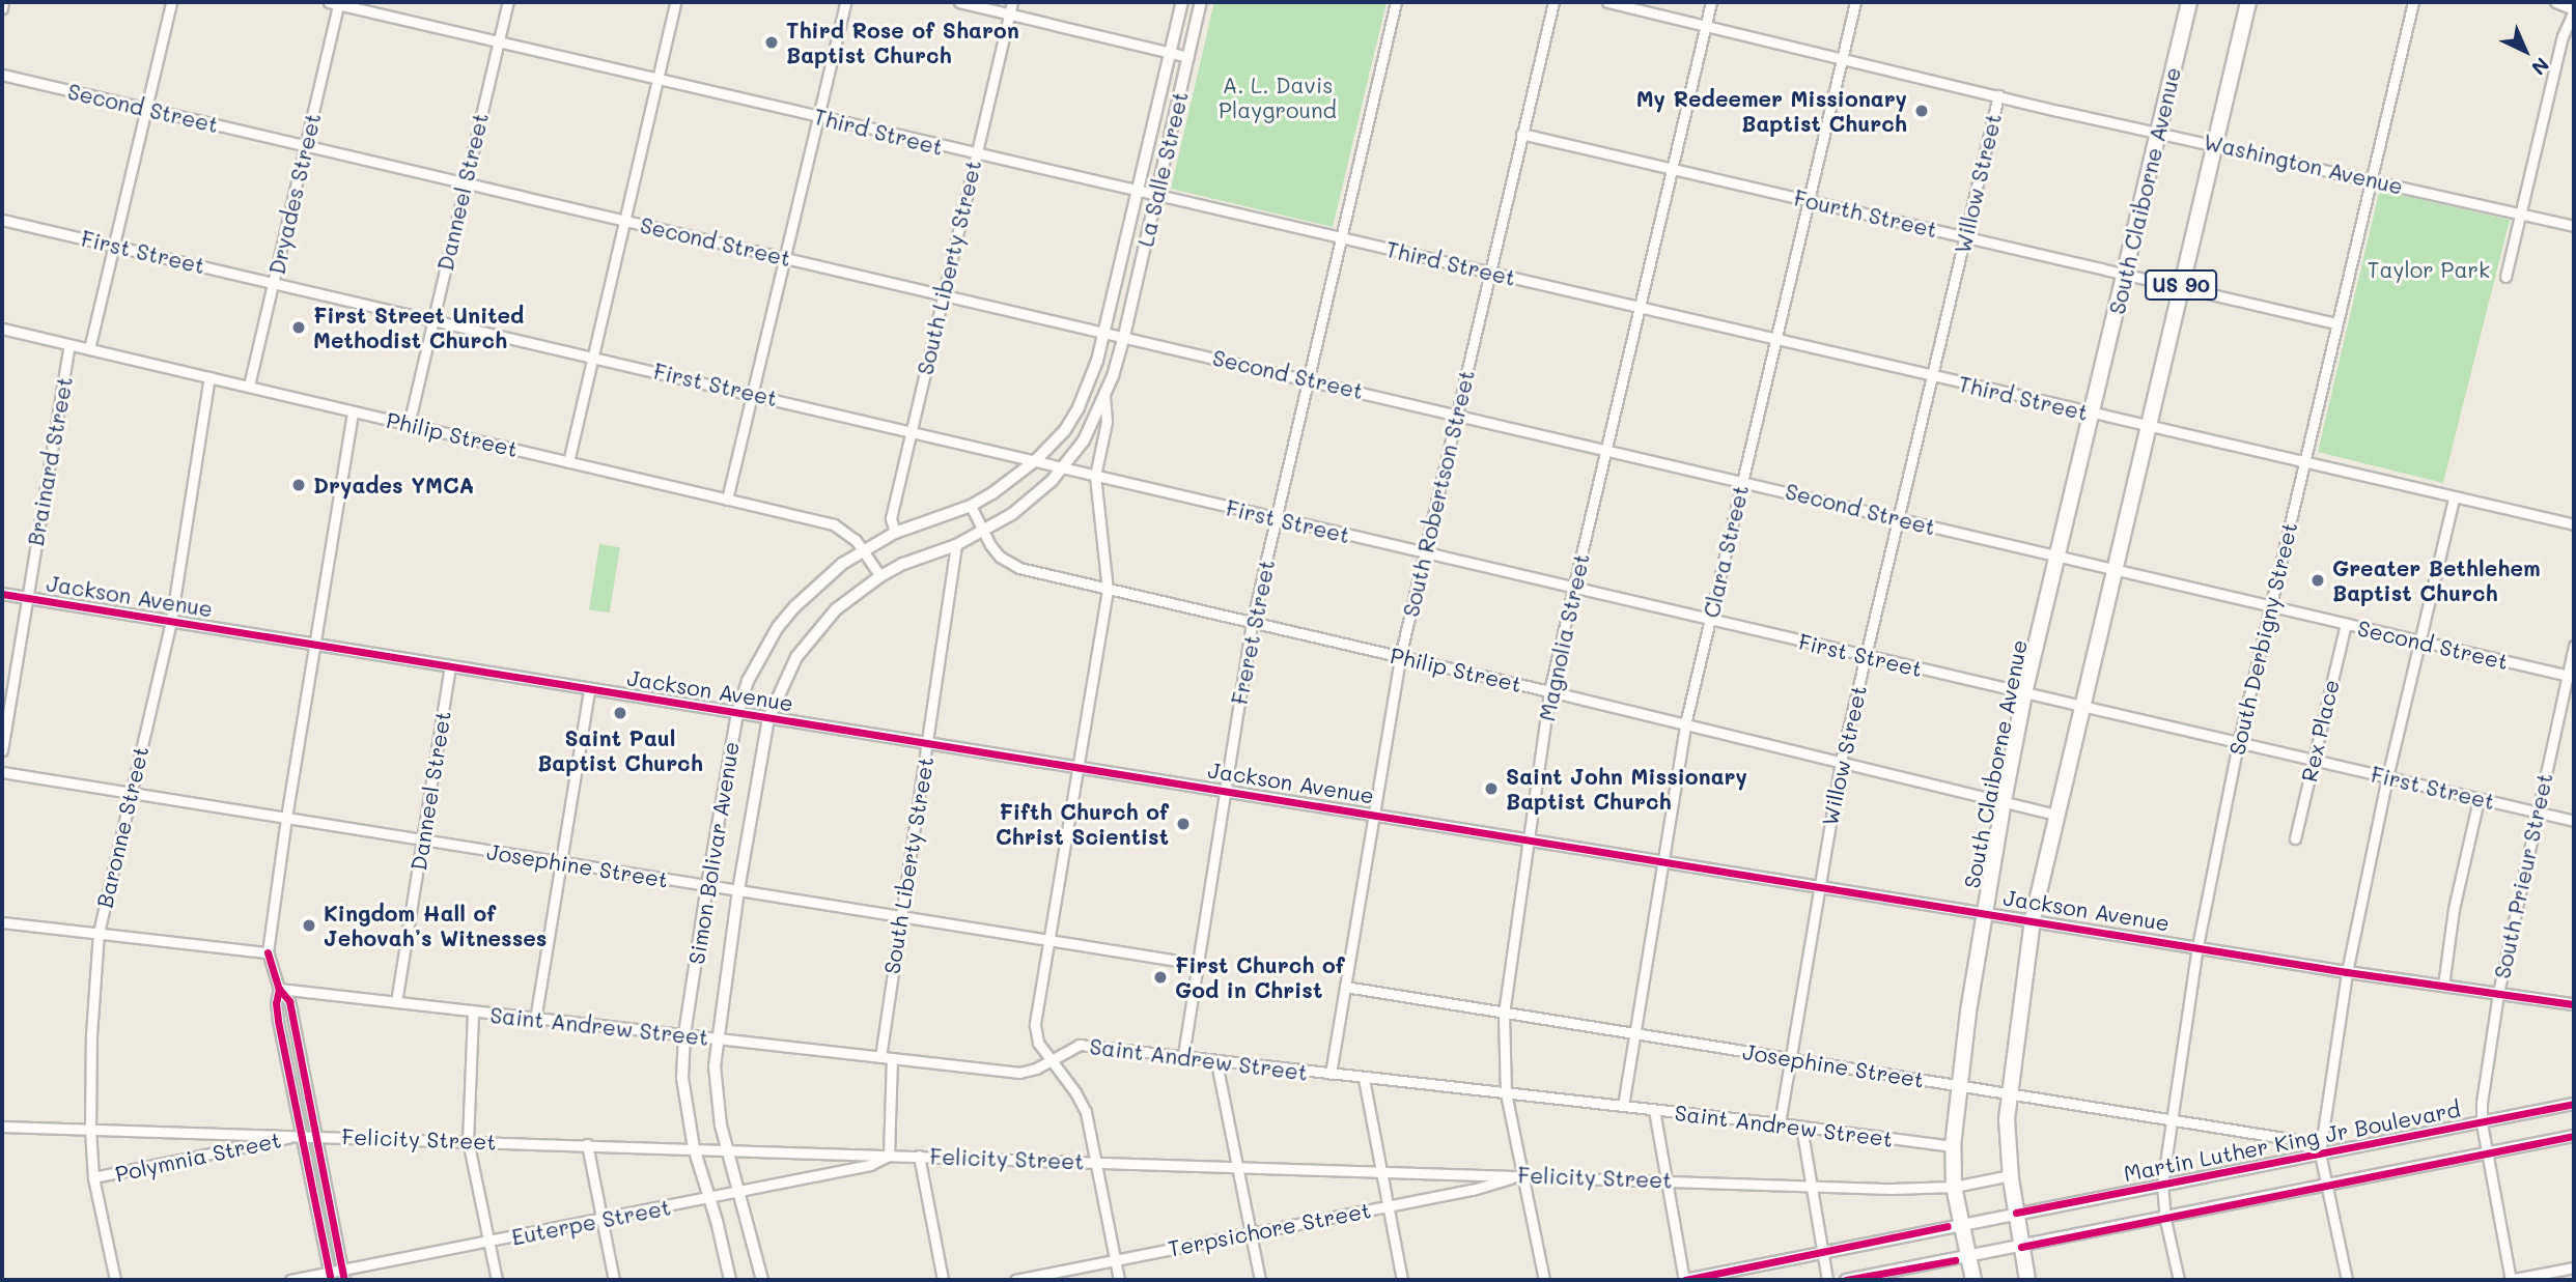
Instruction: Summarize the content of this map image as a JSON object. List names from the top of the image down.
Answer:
{
  "streets": {
    "main road": ["South Claiborne Avenue", "US 90"],
    "street": [
      "Second Street",
      "Third Street",
      "Washington Avenue",
      "La Salle Street",
      "Willow Street",
      "Danneel Street",
      "Dryades Street",
      "Fourth Street",
      "First Street",
      "South Liberty Street",
      "Philip Street",
      "Brainard Street",
      "South Robertson Street",
      "Clara Street",
      "Jackson Avenue",
      "Freret Street",
      "Magnolia Street",
      "South Derbigny Street",
      "Rex Place",
      "Baronne Street",
      "Simon Bolivar Avenue",
      "Josephine Street",
      "South Prieur Street",
      "Saint Andrew Street",
      "Felicity Street",
      "Martin Luther King Jr Boulevard",
      "Polymnia Street",
      "Euterpe Street",
      "Terpsichore Street"
    ]
  },
  "crossings": [
    ["Second Street", "La Salle Street"],
    ["Second Street", "Willow Street"],
    ["Second Street", "South Claiborne Avenue"],
    ["Second Street", "Danneel Street"],
    ["Second Street", "Dryades Street"],
    ["Second Street", "South Liberty Street"],
    ["Second Street", "US 90"],
    ["Second Street", "South Robertson Street"],
    ["Second Street", "Clara Street"],
    ["Second Street", "Freret Street"],
    ["Second Street", "Magnolia Street"],
    ["Second Street", "South Derbigny Street"],
    ["Second Street", "Rex Place"],
    ["Second Street", "Simon Bolivar Avenue"],
    ["Second Street", "South Prieur Street"],
    ["Third Street", "La Salle Street"],
    ["Third Street", "Willow Street"],
    ["Third Street", "South Claiborne Avenue"],
    ["Third Street", "Danneel Street"],
    ["Third Street", "Dryades Street"],
    ["Third Street", "South Liberty Street"],
    ["Third Street", "US 90"],
    ["Third Street", "South Robertson Street"],
    ["Third Street", "Clara Street"],
    ["Third Street", "Freret Street"],
    ["Third Street", "Magnolia Street"],
    ["Third Street", "South Derbigny Street"],
    ["Washington Avenue", "Willow Street"],
    ["Washington Avenue", "South Claiborne Avenue"],
    ["Washington Avenue", "US 90"],
    ["Washington Avenue", "Clara Street"],
    ["Washington Avenue", "Magnolia Street"],
    ["Washington Avenue", "South Derbigny Street"],
    ["La Salle Street", "Simon Bolivar Avenue"],
    ["Willow Street", "Fourth Street"],
    ["Willow Street", "First Street"],
    ["Willow Street", "Philip Street"],
    ["Willow Street", "Jackson Avenue"],
    ["Willow Street", "Josephine Street"],
    ["Willow Street", "Saint Andrew Street"],
    ["South Claiborne Avenue", "Fourth Street"],
    ["South Claiborne Avenue", "First Street"],
    ["South Claiborne Avenue", "Philip Street"],
    ["South Claiborne Avenue", "Jackson Avenue"],
    ["South Claiborne Avenue", "Josephine Street"],
    ["South Claiborne Avenue", "Saint Andrew Street"],
    ["South Claiborne Avenue", "Felicity Street"],
    ["South Claiborne Avenue", "Martin Luther King Jr Boulevard"],
    ["Danneel Street", "First Street"],
    ["Danneel Street", "Philip Street"],
    ["Danneel Street", "Jackson Avenue"],
    ["Danneel Street", "Josephine Street"],
    ["Danneel Street", "Saint Andrew Street"],
    ["Dryades Street", "First Street"],
    ["Dryades Street", "Philip Street"],
    ["Fourth Street", "US 90"],
    ["Fourth Street", "South Robertson Street"],
    ["Fourth Street", "Clara Street"],
    ["Fourth Street", "Magnolia Street"],
    ["Fourth Street", "South Derbigny Street"],
    ["First Street", "South Liberty Street"],
    ["First Street", "US 90"],
    ["First Street", "South Robertson Street"],
    ["First Street", "Clara Street"],
    ["First Street", "Freret Street"],
    ["First Street", "Magnolia Street"],
    ["First Street", "South Derbigny Street"],
    ["First Street", "Rex Place"],
    ["First Street", "Simon Bolivar Avenue"],
    ["First Street", "South Prieur Street"],
    ["South Liberty Street", "Jackson Avenue"],
    ["South Liberty Street", "Simon Bolivar Avenue"],
    ["South Liberty Street", "Josephine Street"],
    ["South Liberty Street", "Saint Andrew Street"],
    ["US 90", "Philip Street"],
    ["US 90", "Jackson Avenue"],
    ["US 90", "Josephine Street"],
    ["US 90", "Felicity Street"],
    ["US 90", "Martin Luther King Jr Boulevard"],
    ["Philip Street", "Brainard Street"],
    ["Philip Street", "South Robertson Street"],
    ["Philip Street", "Clara Street"],
    ["Philip Street", "Freret Street"],
    ["Philip Street", "Magnolia Street"],
    ["Philip Street", "Baronne Street"],
    ["Philip Street", "Simon Bolivar Avenue"],
    ["Brainard Street", "Jackson Avenue"],
    ["South Robertson Street", "Jackson Avenue"],
    ["South Robertson Street", "Josephine Street"],
    ["South Robertson Street", "Saint Andrew Street"],
    ["Clara Street", "Jackson Avenue"],
    ["Clara Street", "Josephine Street"],
    ["Clara Street", "Saint Andrew Street"],
    ["Jackson Avenue", "Freret Street"],
    ["Jackson Avenue", "Magnolia Street"],
    ["Jackson Avenue", "South Derbigny Street"],
    ["Jackson Avenue", "Baronne Street"],
    ["Jackson Avenue", "Simon Bolivar Avenue"],
    ["Jackson Avenue", "South Prieur Street"],
    ["Freret Street", "Josephine Street"],
    ["Freret Street", "Saint Andrew Street"],
    ["Magnolia Street", "Josephine Street"],
    ["Magnolia Street", "Saint Andrew Street"],
    ["Magnolia Street", "Felicity Street"],
    ["Magnolia Street", "Terpsichore Street"],
    ["South Derbigny Street", "Josephine Street"],
    ["South Derbigny Street", "Martin Luther King Jr Boulevard"],
    ["Baronne Street", "Josephine Street"],
    ["Baronne Street", "Felicity Street"],
    ["Baronne Street", "Polymnia Street"],
    ["Simon Bolivar Avenue", "Josephine Street"],
    ["Simon Bolivar Avenue", "Saint Andrew Street"],
    ["Simon Bolivar Avenue", "Felicity Street"],
    ["Simon Bolivar Avenue", "Euterpe Street"],
    ["Josephine Street", "Martin Luther King Jr Boulevard"],
    ["South Prieur Street", "Martin Luther King Jr Boulevard"],
    ["Felicity Street", "Polymnia Street"],
    ["Felicity Street", "Euterpe Street"],
    ["Felicity Street", "Terpsichore Street"]
  ],
  "parks": ["A. L. Davis Playground", "Taylor Park"],
  "places": [
    "Third Rose of Sharon Baptist Church",
    "My Redeemer Missionary Baptist Church",
    "First Street United Methodist Church",
    "Dryades YMCA",
    "Greater Bethlehem Baptist Church",
    "Saint Paul Baptist Church",
    "Saint John Missionary Baptist Church",
    "Fifth Church of Christ Scientist",
    "Kingdom Hall of Jehovah’s Witnesses",
    "First Church of God in Christ"
  ],
  "north": "bottom right"
}
